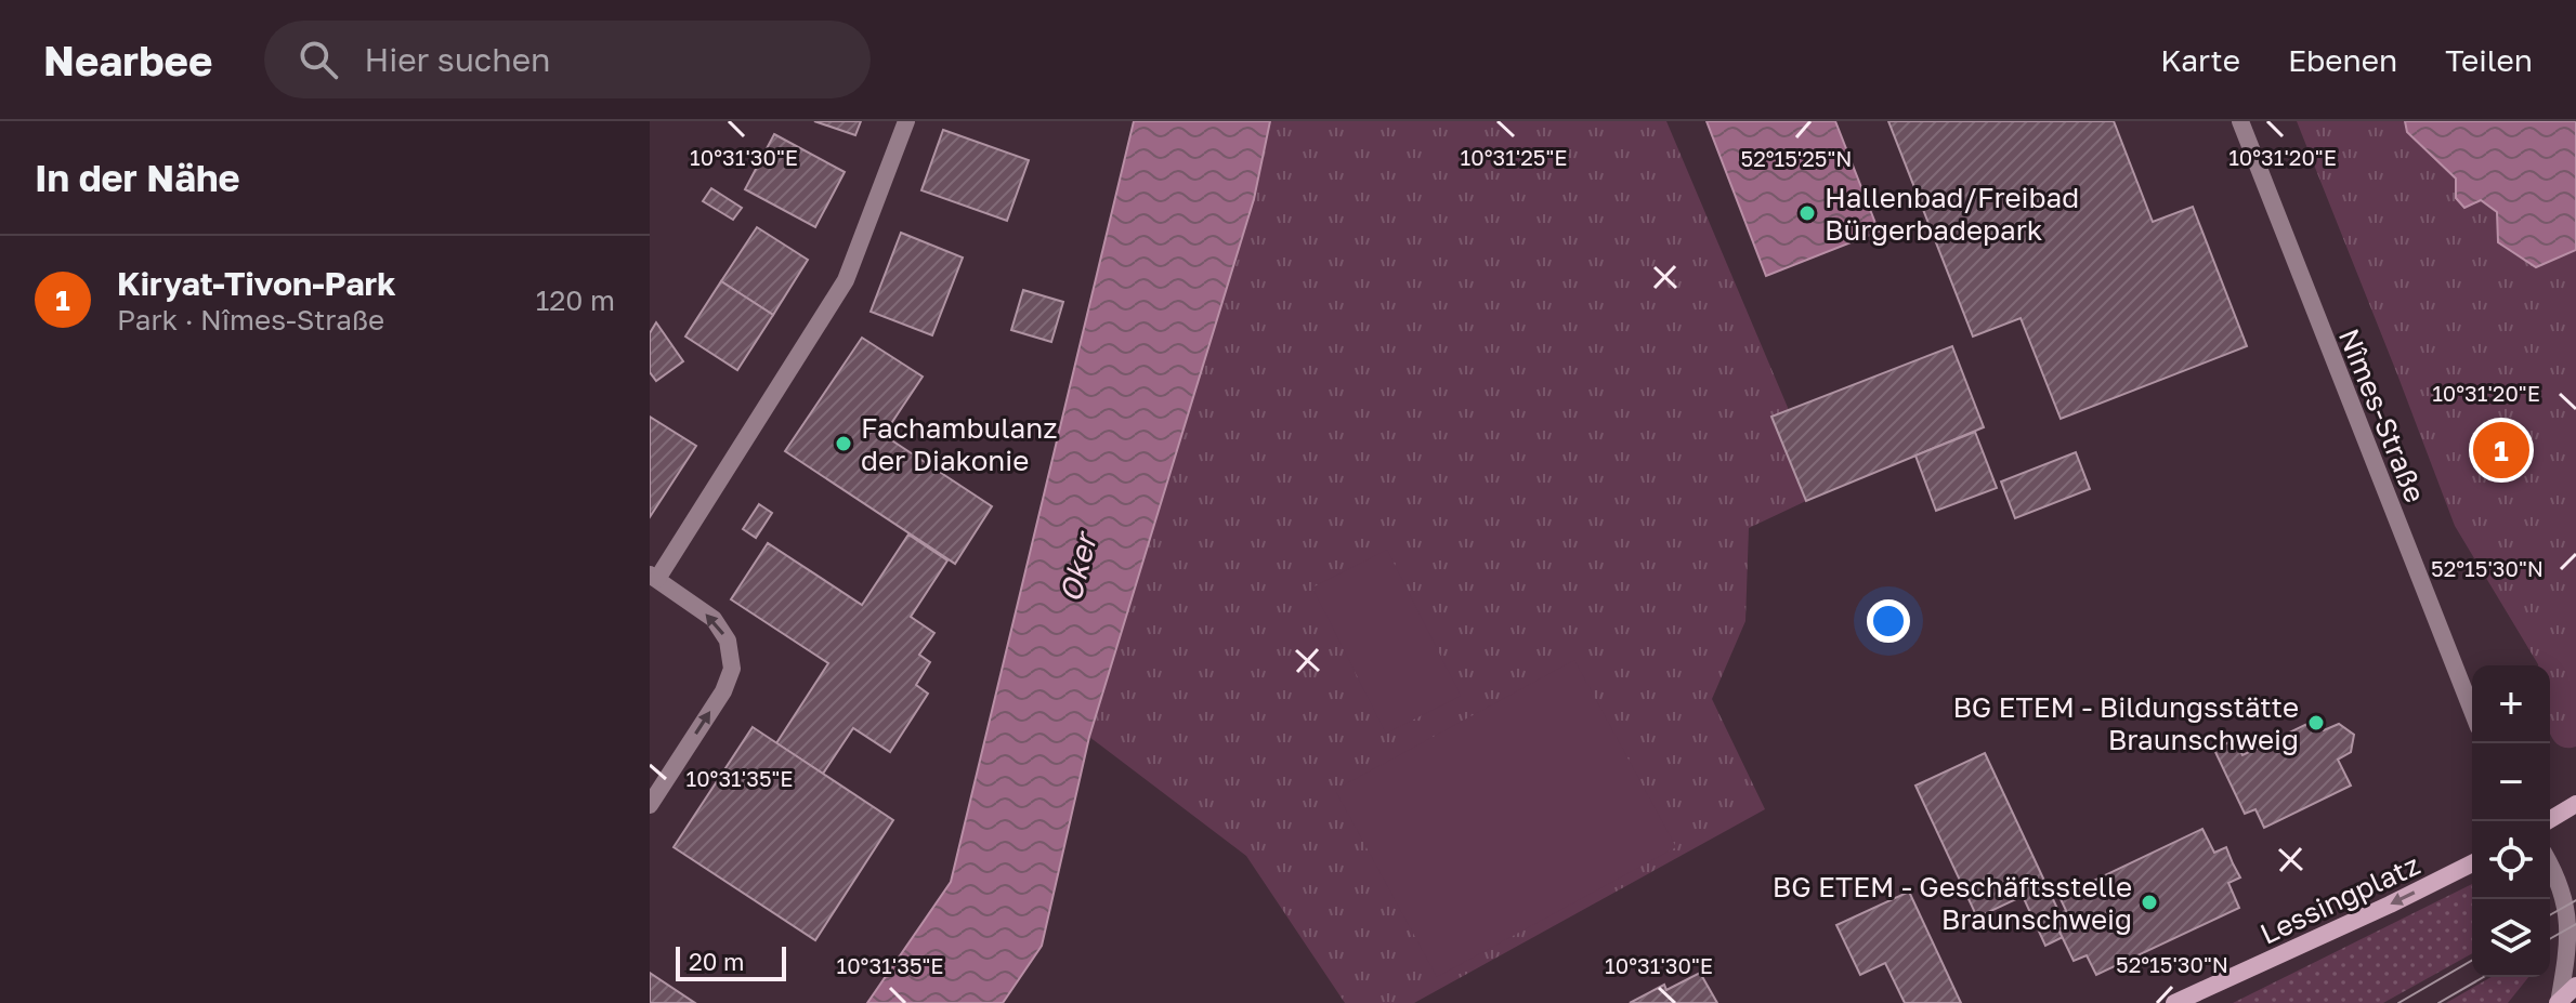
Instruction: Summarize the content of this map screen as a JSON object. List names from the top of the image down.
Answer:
{
  "streets": {
    "main road": ["Lessingplatz"],
    "street": ["Nîmes-Straße"]
  },
  "one_way": ["Lessingplatz"],
  "water": ["Oker"],
  "places": [
    "Hallenbad/Freibad Bürgerbadepark",
    "Fachambulanz der Diakonie",
    "BG ETEM - Bildungsstätte Braunschweig",
    "BG ETEM - Geschäftsstelle Braunschweig"
  ],
  "scale_bar": "20 m",
  "page": {
    "header": "Nearbee",
    "search": "Hier suchen",
    "nav": ["Karte", "Ebenen", "Teilen"],
    "heading": "In der Nähe",
    "list": [
      {
        "mark": "1",
        "name": "Kiryat-Tivon-Park",
        "note": "Park · Nîmes-Straße",
        "value": "120 m"
      }
    ],
    "pins": "1",
    "map_buttons": ["+", "−"],
    "scale": "20 m"
  },
  "coordinates": [
    "10°31'30\"E",
    "10°31'25\"E",
    "10°31'20\"E",
    "52°15'25\"N",
    "52°15'30\"N",
    "10°31'35\"E"
  ]
}
